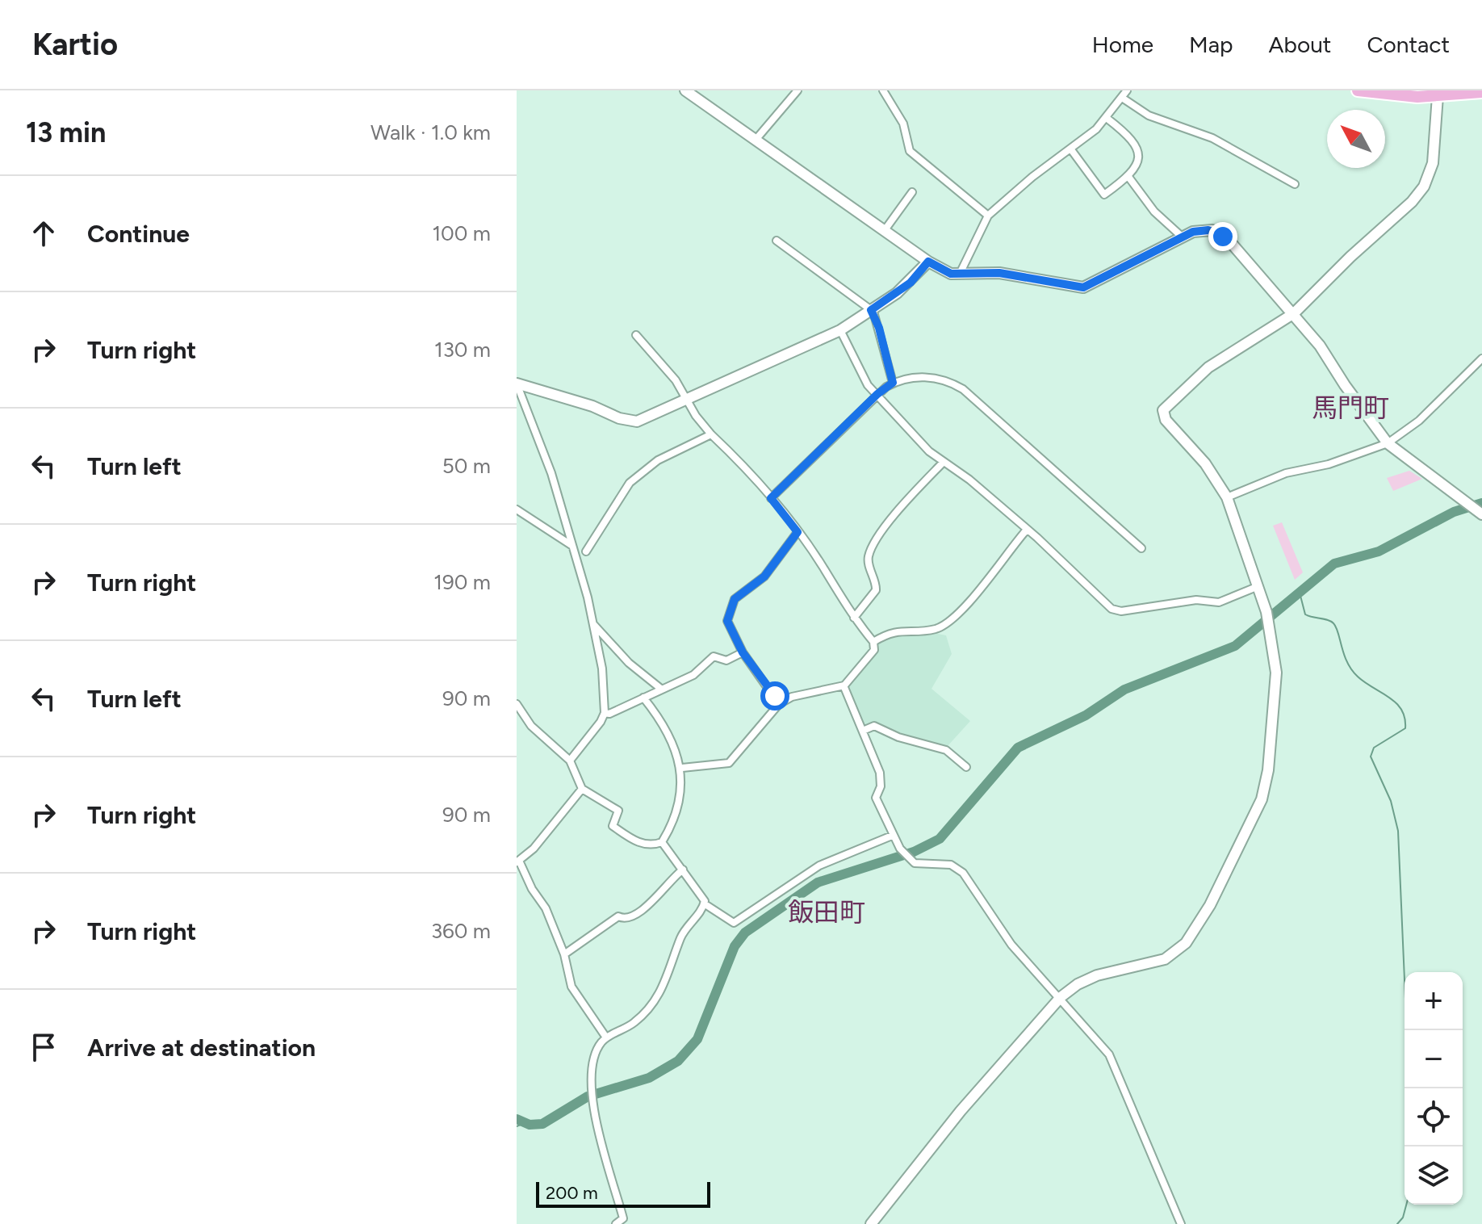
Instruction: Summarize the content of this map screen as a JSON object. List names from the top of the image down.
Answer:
{
  "districts": ["馬門町", "飯田町"],
  "scale_bar": "200 m",
  "north": "top left",
  "page": {
    "header": "Kartio",
    "nav": [
      "Home",
      "Map",
      "About",
      "Contact"
    ],
    "heading": ["13 min", "Walk · 1.0 km"],
    "list": [
      ["Continue", "100 m"],
      ["Turn right", "130 m"],
      ["Turn left", "50 m"],
      ["Turn right", "190 m"],
      ["Turn left", "90 m"],
      ["Turn right", "90 m"],
      ["Turn right", "360 m"],
      "Arrive at destination"
    ],
    "map_buttons": ["+", "−"],
    "scale": "200 m"
  }
}
